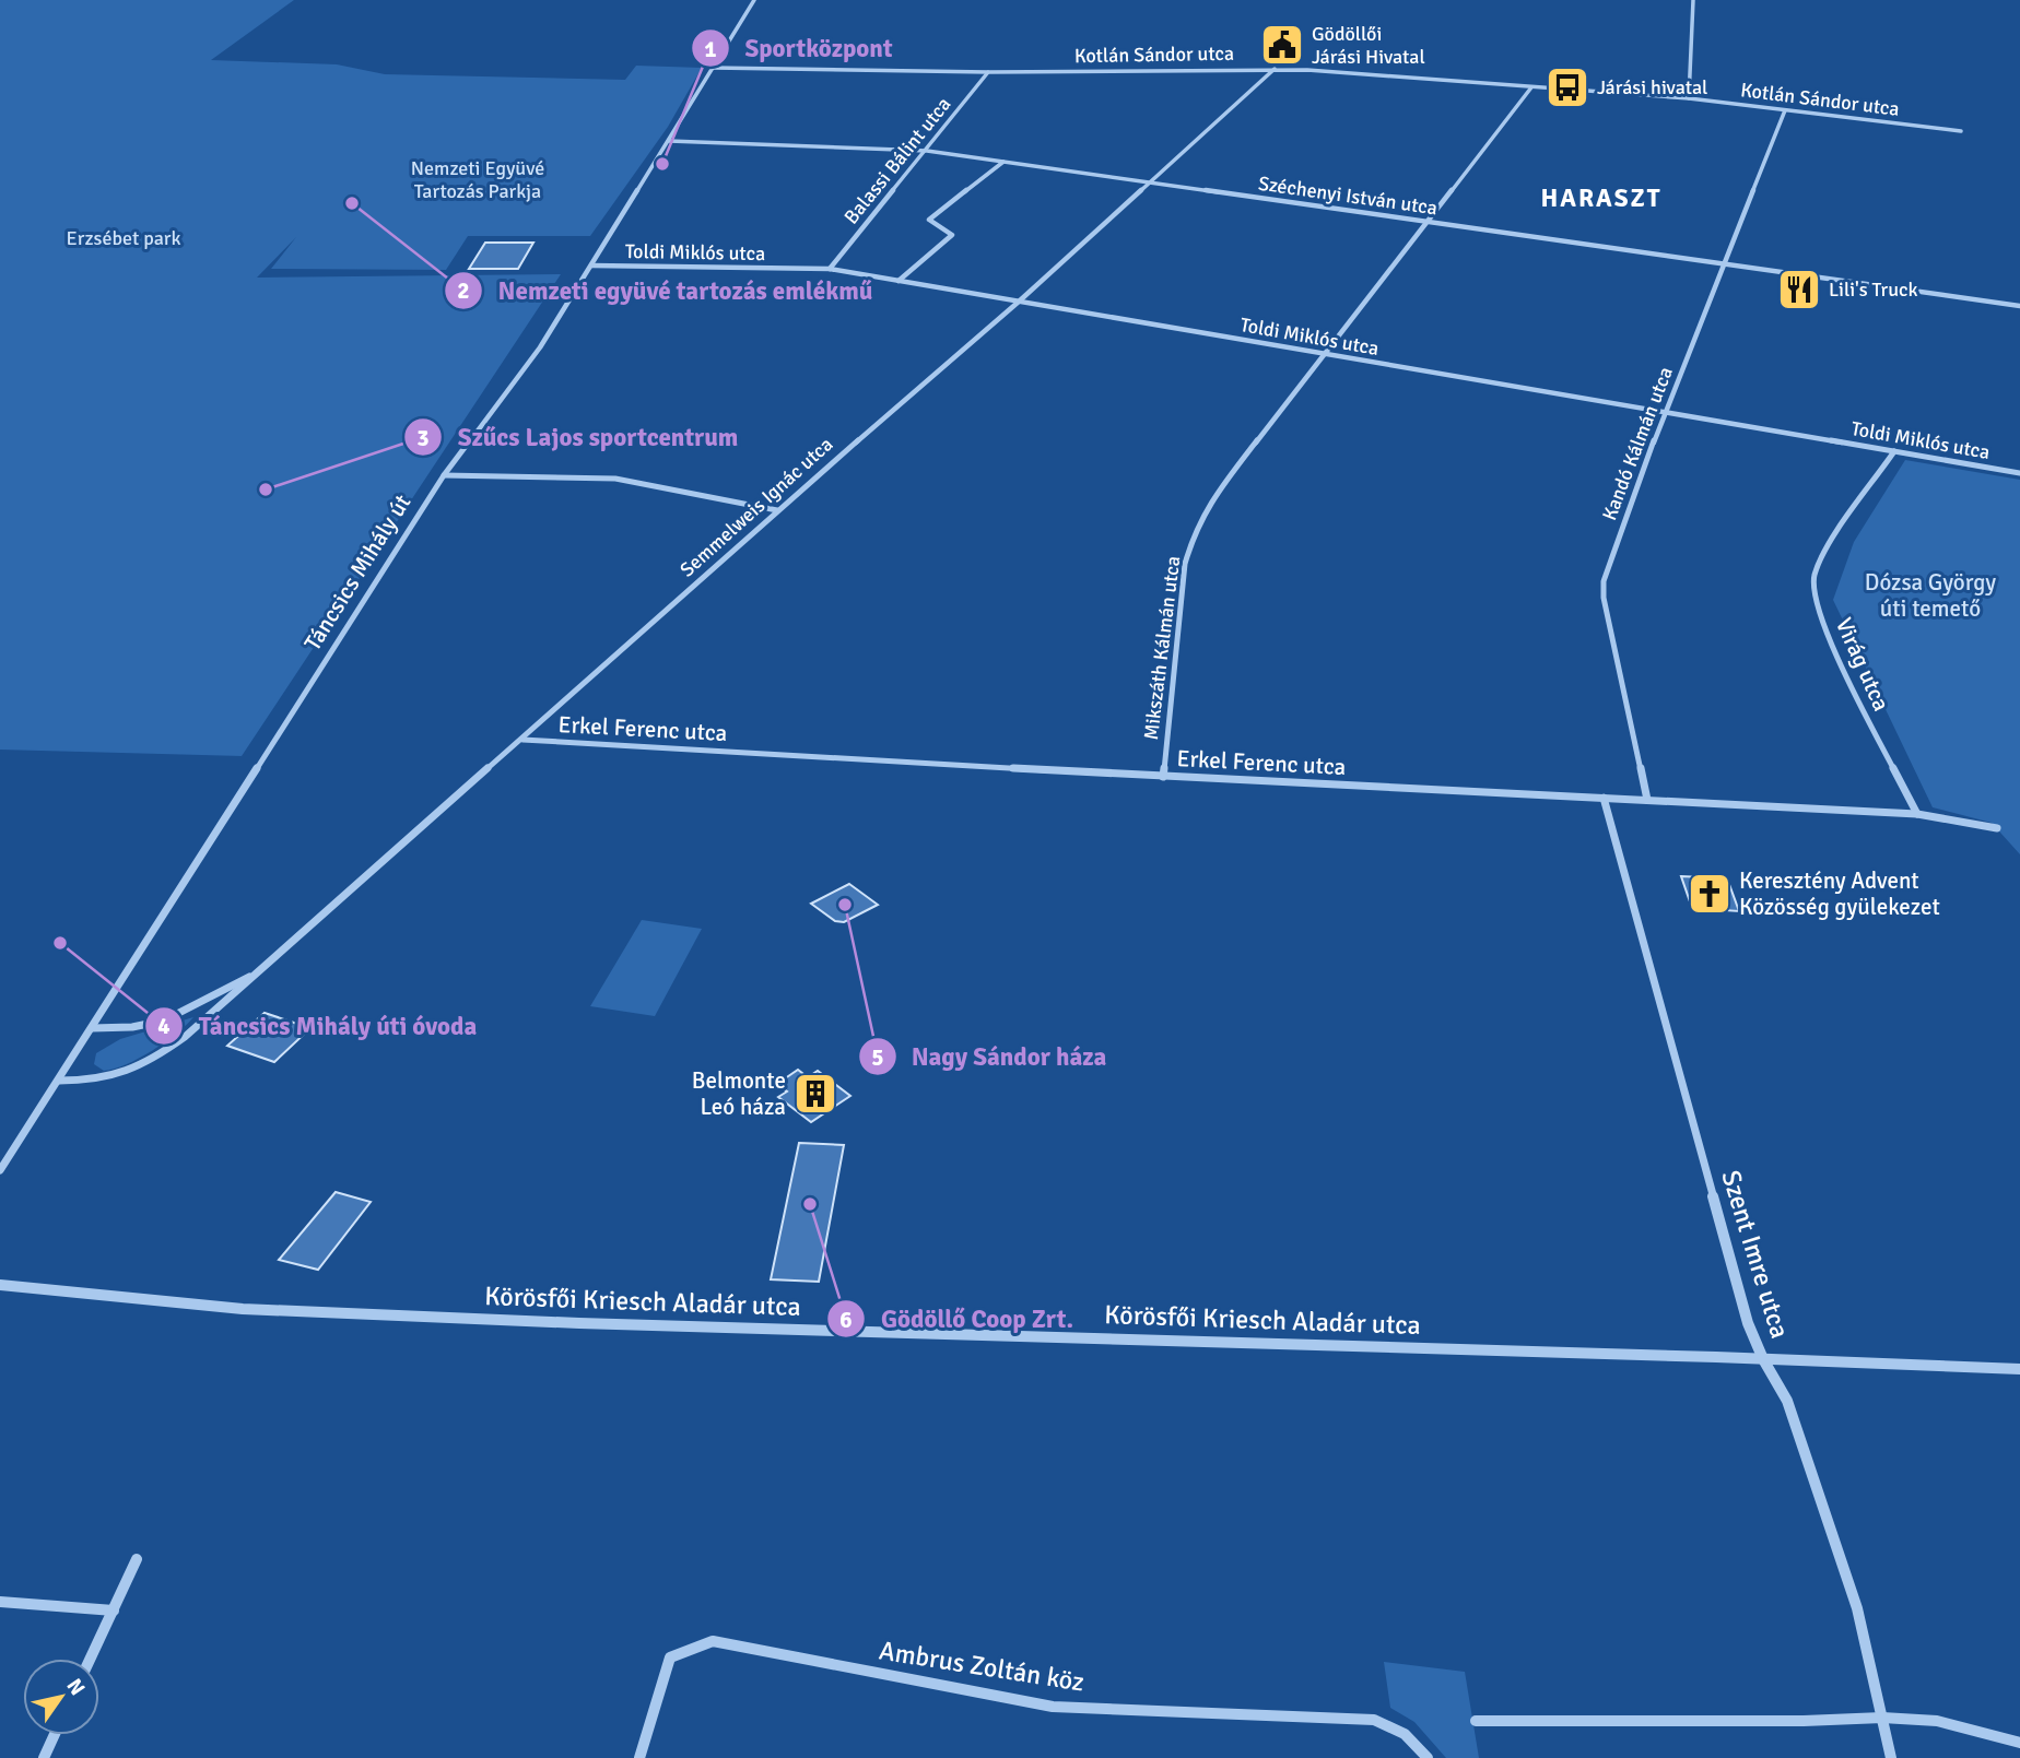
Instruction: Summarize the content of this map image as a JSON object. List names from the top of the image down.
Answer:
{
  "streets": {
    "street": [
      "Kotlán Sándor utca",
      "Balassi Bálint utca",
      "Széchenyi István utca",
      "Toldi Miklós utca",
      "Kandó Kálmán utca",
      "Semmelweis Ignác utca",
      "Táncsics Mihály út",
      "Mikszáth Kálmán utca",
      "Virág utca",
      "Erkel Ferenc utca",
      "Szent Imre utca",
      "Körösfői Kriesch Aladár utca",
      "Ambrus Zoltán köz"
    ]
  },
  "crossings": [
    ["Kotlán Sándor utca", "Balassi Bálint utca"],
    ["Kotlán Sándor utca", "Kandó Kálmán utca"],
    ["Kotlán Sándor utca", "Semmelweis Ignác utca"],
    ["Kotlán Sándor utca", "Táncsics Mihály út"],
    ["Kotlán Sándor utca", "Mikszáth Kálmán utca"],
    ["Balassi Bálint utca", "Széchenyi István utca"],
    ["Balassi Bálint utca", "Toldi Miklós utca"],
    ["Széchenyi István utca", "Kandó Kálmán utca"],
    ["Széchenyi István utca", "Semmelweis Ignác utca"],
    ["Széchenyi István utca", "Táncsics Mihály út"],
    ["Széchenyi István utca", "Mikszáth Kálmán utca"],
    ["Toldi Miklós utca", "Kandó Kálmán utca"],
    ["Toldi Miklós utca", "Semmelweis Ignác utca"],
    ["Toldi Miklós utca", "Táncsics Mihály út"],
    ["Toldi Miklós utca", "Mikszáth Kálmán utca"],
    ["Toldi Miklós utca", "Virág utca"],
    ["Kandó Kálmán utca", "Erkel Ferenc utca"],
    ["Semmelweis Ignác utca", "Táncsics Mihály út"],
    ["Semmelweis Ignác utca", "Erkel Ferenc utca"],
    ["Mikszáth Kálmán utca", "Erkel Ferenc utca"],
    ["Virág utca", "Erkel Ferenc utca"],
    ["Erkel Ferenc utca", "Szent Imre utca"],
    ["Szent Imre utca", "Körösfői Kriesch Aladár utca"]
  ],
  "districts": ["HARASZT"],
  "parks": ["Nemzeti Együvé Tartozás Parkja", "Erzsébet park", "Dózsa György úti temető"],
  "places": {
    "public building": ["Gödöllői Járási Hivatal"],
    "bus stop": ["Járási hivatal"],
    "other": [
      "Sportközpont",
      "Nemzeti együvé tartozás emlékmű",
      "Szűcs Lajos sportcentrum",
      "Nagy Sándor háza",
      "Táncsics Mihály úti óvoda",
      "Gödöllő Coop Zrt."
    ],
    "restaurant": ["Lili's Truck"],
    "church": ["Keresztény Advent Közösség gyülekezet"],
    "building": ["Belmonte Leó háza"]
  },
  "north": "top right"
}
